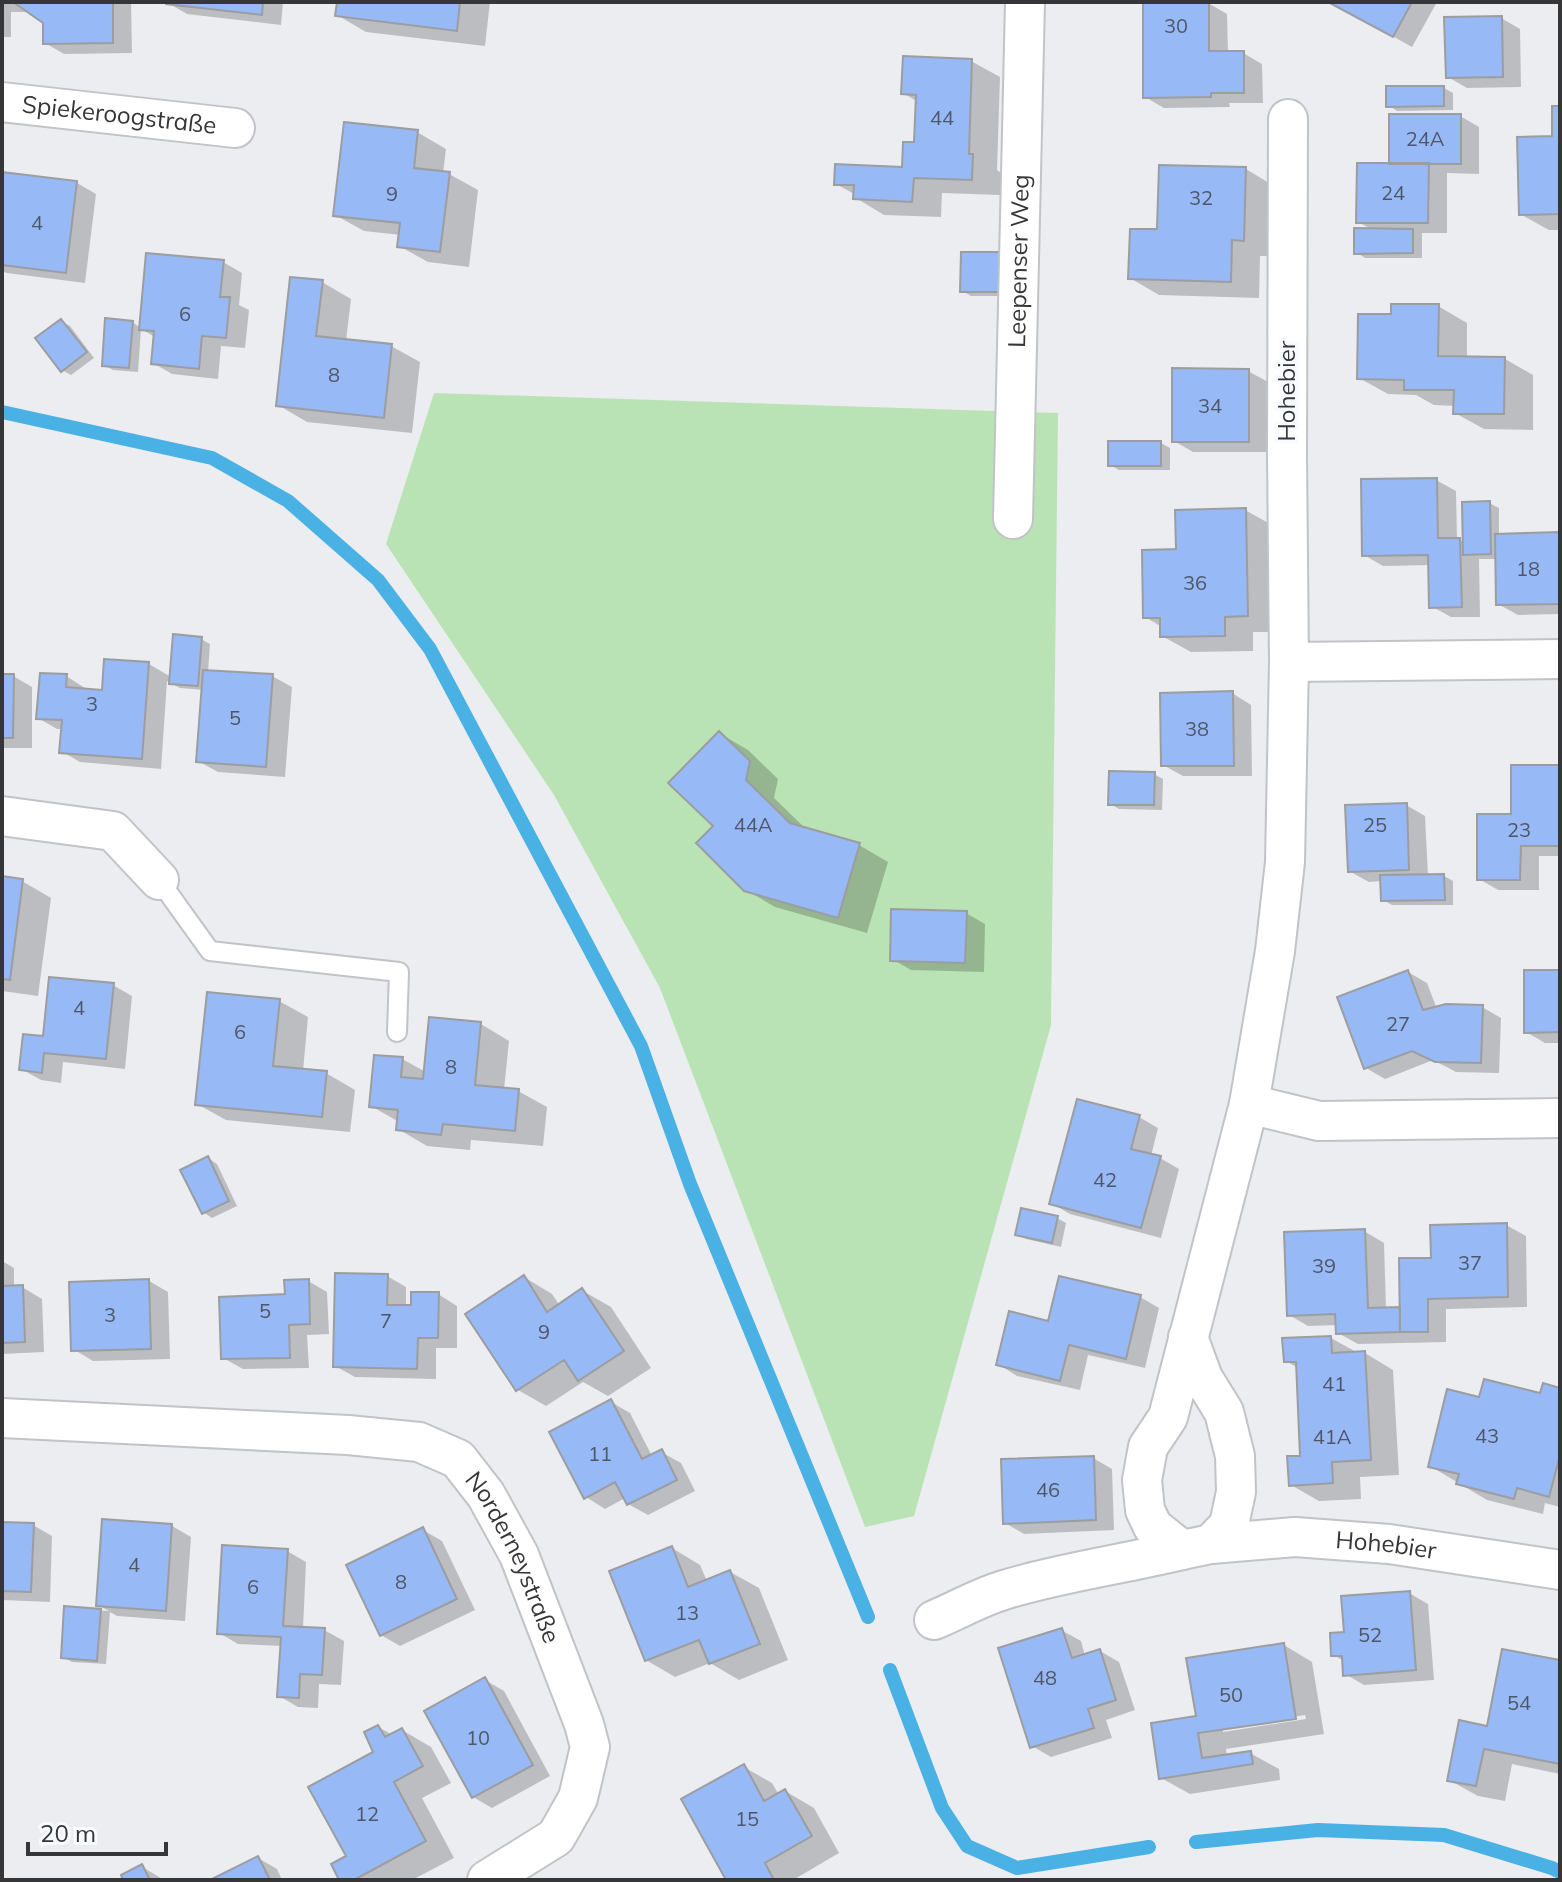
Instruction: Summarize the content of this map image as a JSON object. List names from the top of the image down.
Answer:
{
  "streets": {
    "street": [
      "Spiekeroogstraße",
      "Leepenser Weg",
      "Hohebier",
      "Norderneystraße"
    ]
  },
  "house_numbers": [
    "30",
    "44",
    "24A",
    "24",
    "9",
    "32",
    "4",
    "6",
    "8",
    "34",
    "18",
    "36",
    "3",
    "5",
    "38",
    "44A",
    "25",
    "23",
    "4",
    "27",
    "6",
    "8",
    "42",
    "37",
    "39",
    "5",
    "3",
    "7",
    "9",
    "41",
    "43",
    "41A",
    "11",
    "46",
    "4",
    "8",
    "6",
    "13",
    "52",
    "48",
    "50",
    "54",
    "10",
    "12",
    "15"
  ],
  "scale_bar": "20 m"
}
